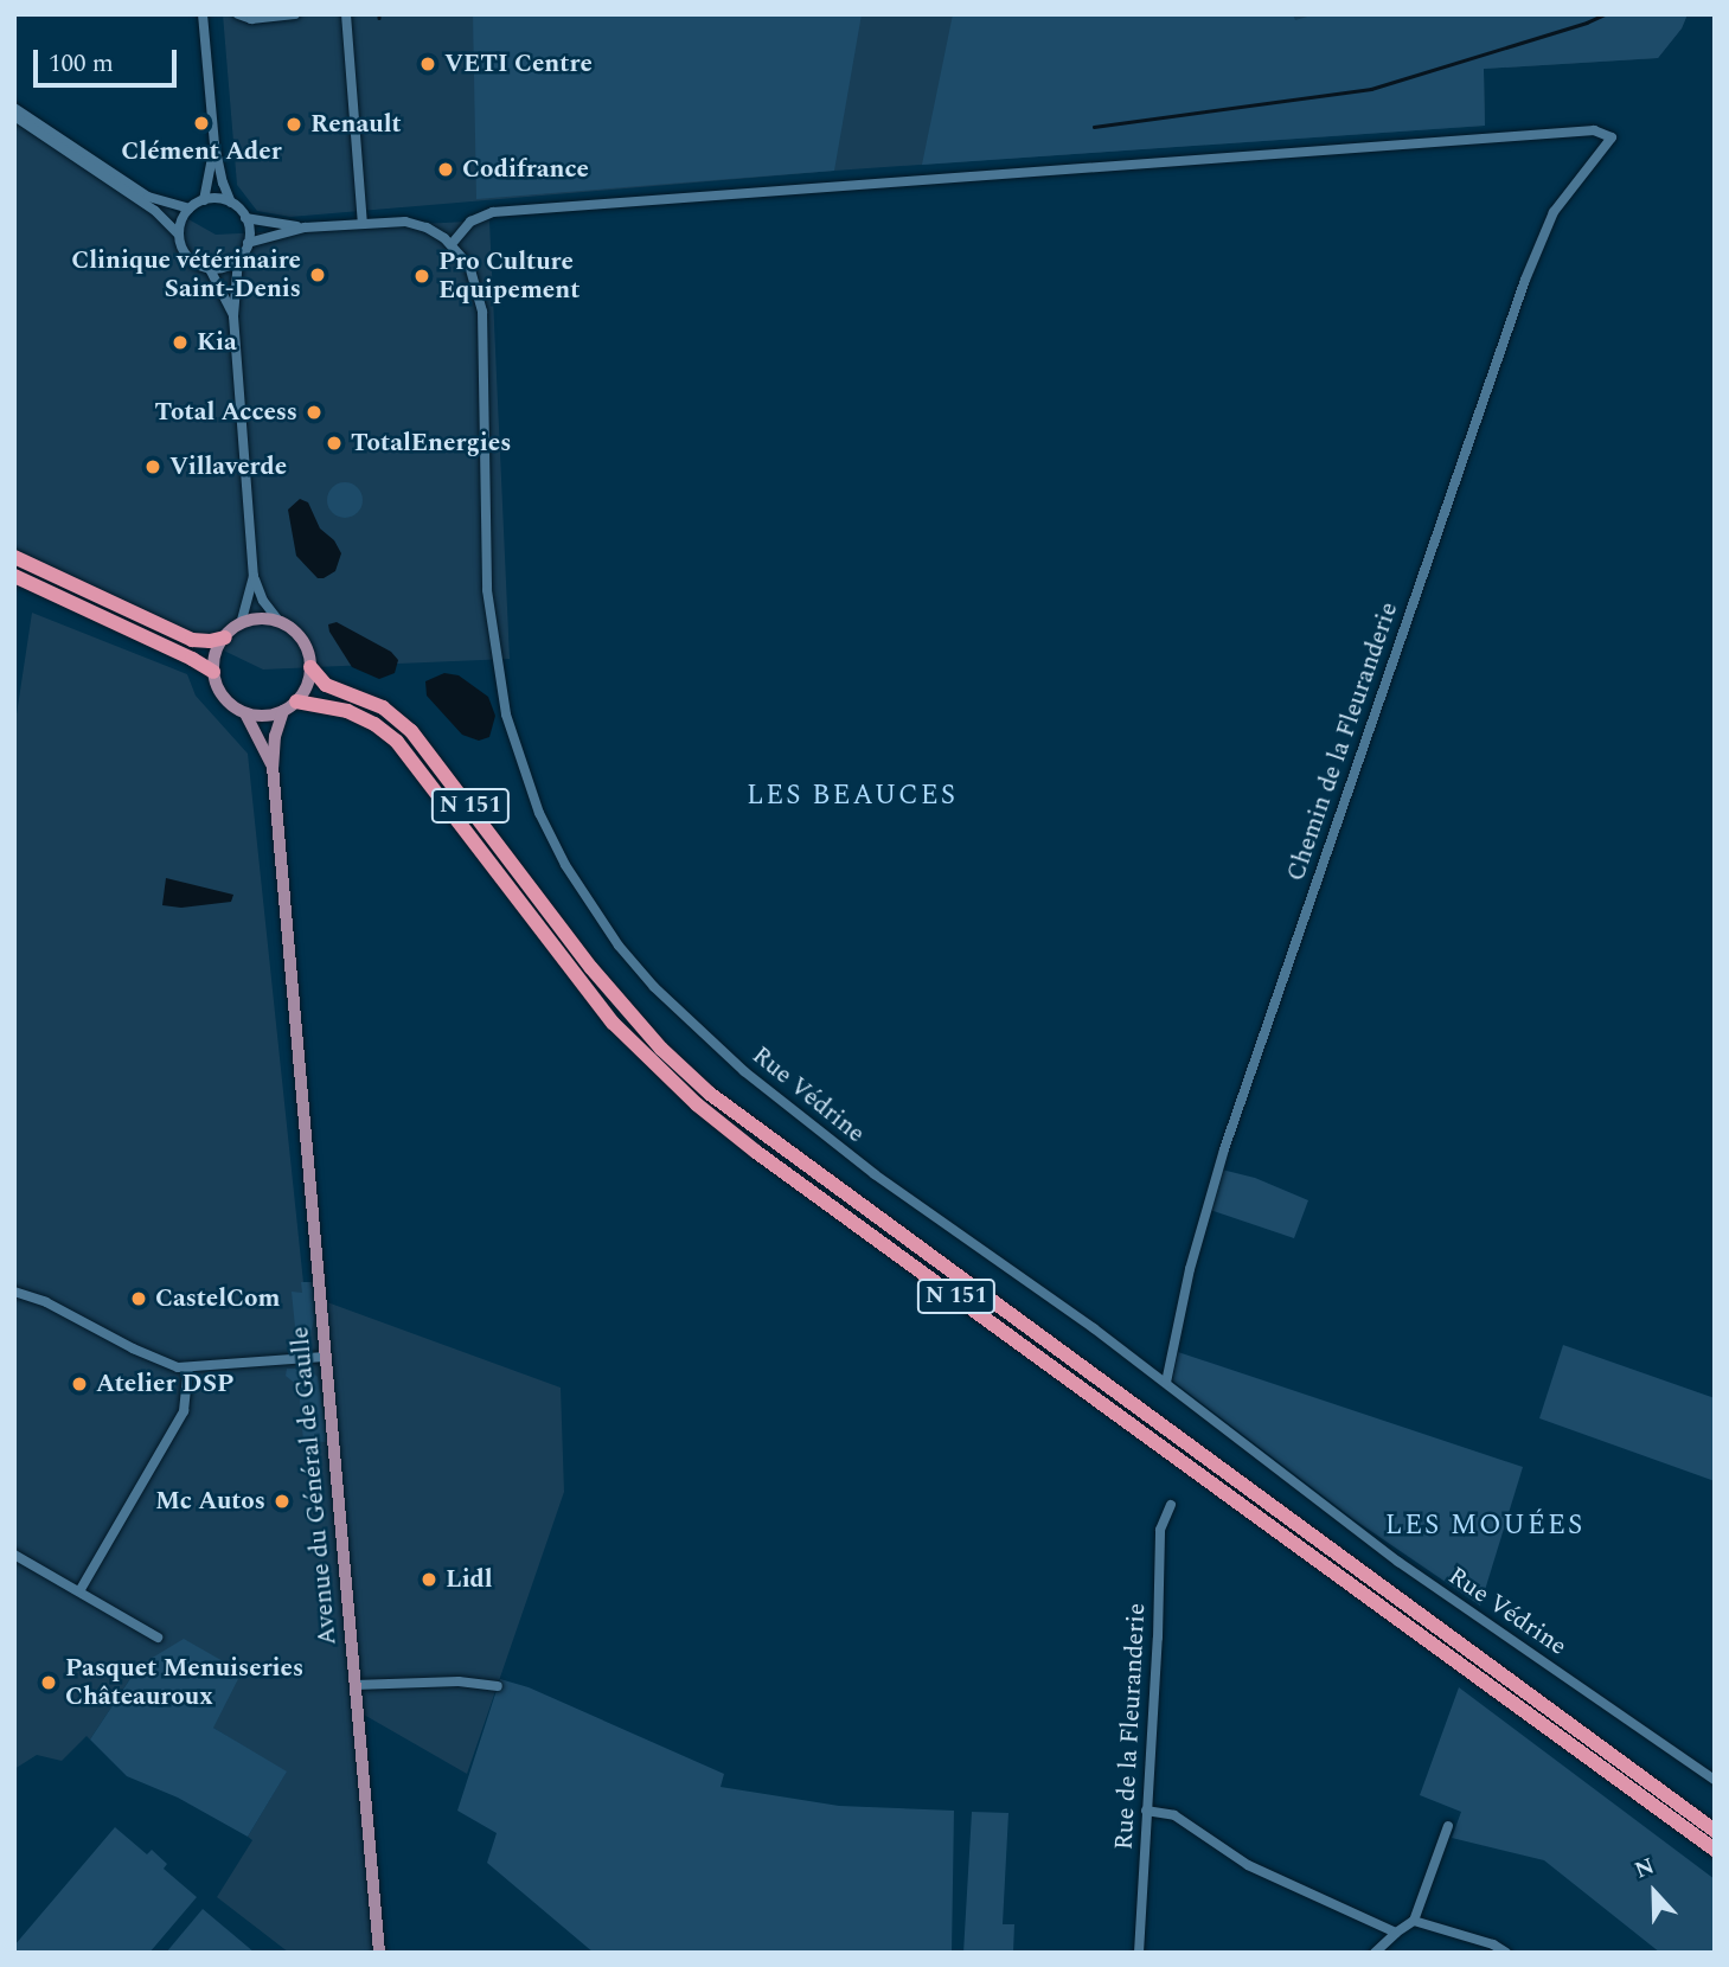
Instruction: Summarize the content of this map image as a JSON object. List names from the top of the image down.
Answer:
{
  "streets": {
    "highway": ["N 151"],
    "main road": ["Avenue du Général de Gaulle"],
    "street": ["Chemin de la Fleuranderie", "Rue Védrine", "Rue de la Fleuranderie"]
  },
  "crossings": [
    ["Chemin de la Fleuranderie", "Rue Védrine"],
    ["N 151", "Avenue du Général de Gaulle"]
  ],
  "districts": ["LES BEAUCES", "LES MOUÉES"],
  "places": [
    "VETI Centre",
    "Clément Ader",
    "Renault",
    "Codifrance",
    "Clinique vétérinaire Saint-Denis",
    "Pro Culture Equipement",
    "Kia",
    "Total Access",
    "TotalEnergies",
    "Villaverde",
    "CastelCom",
    "Atelier DSP",
    "Mc Autos",
    "Lidl",
    "Pasquet Menuiseries Châteauroux"
  ],
  "scale_bar": "100 m",
  "north": "top"
}
